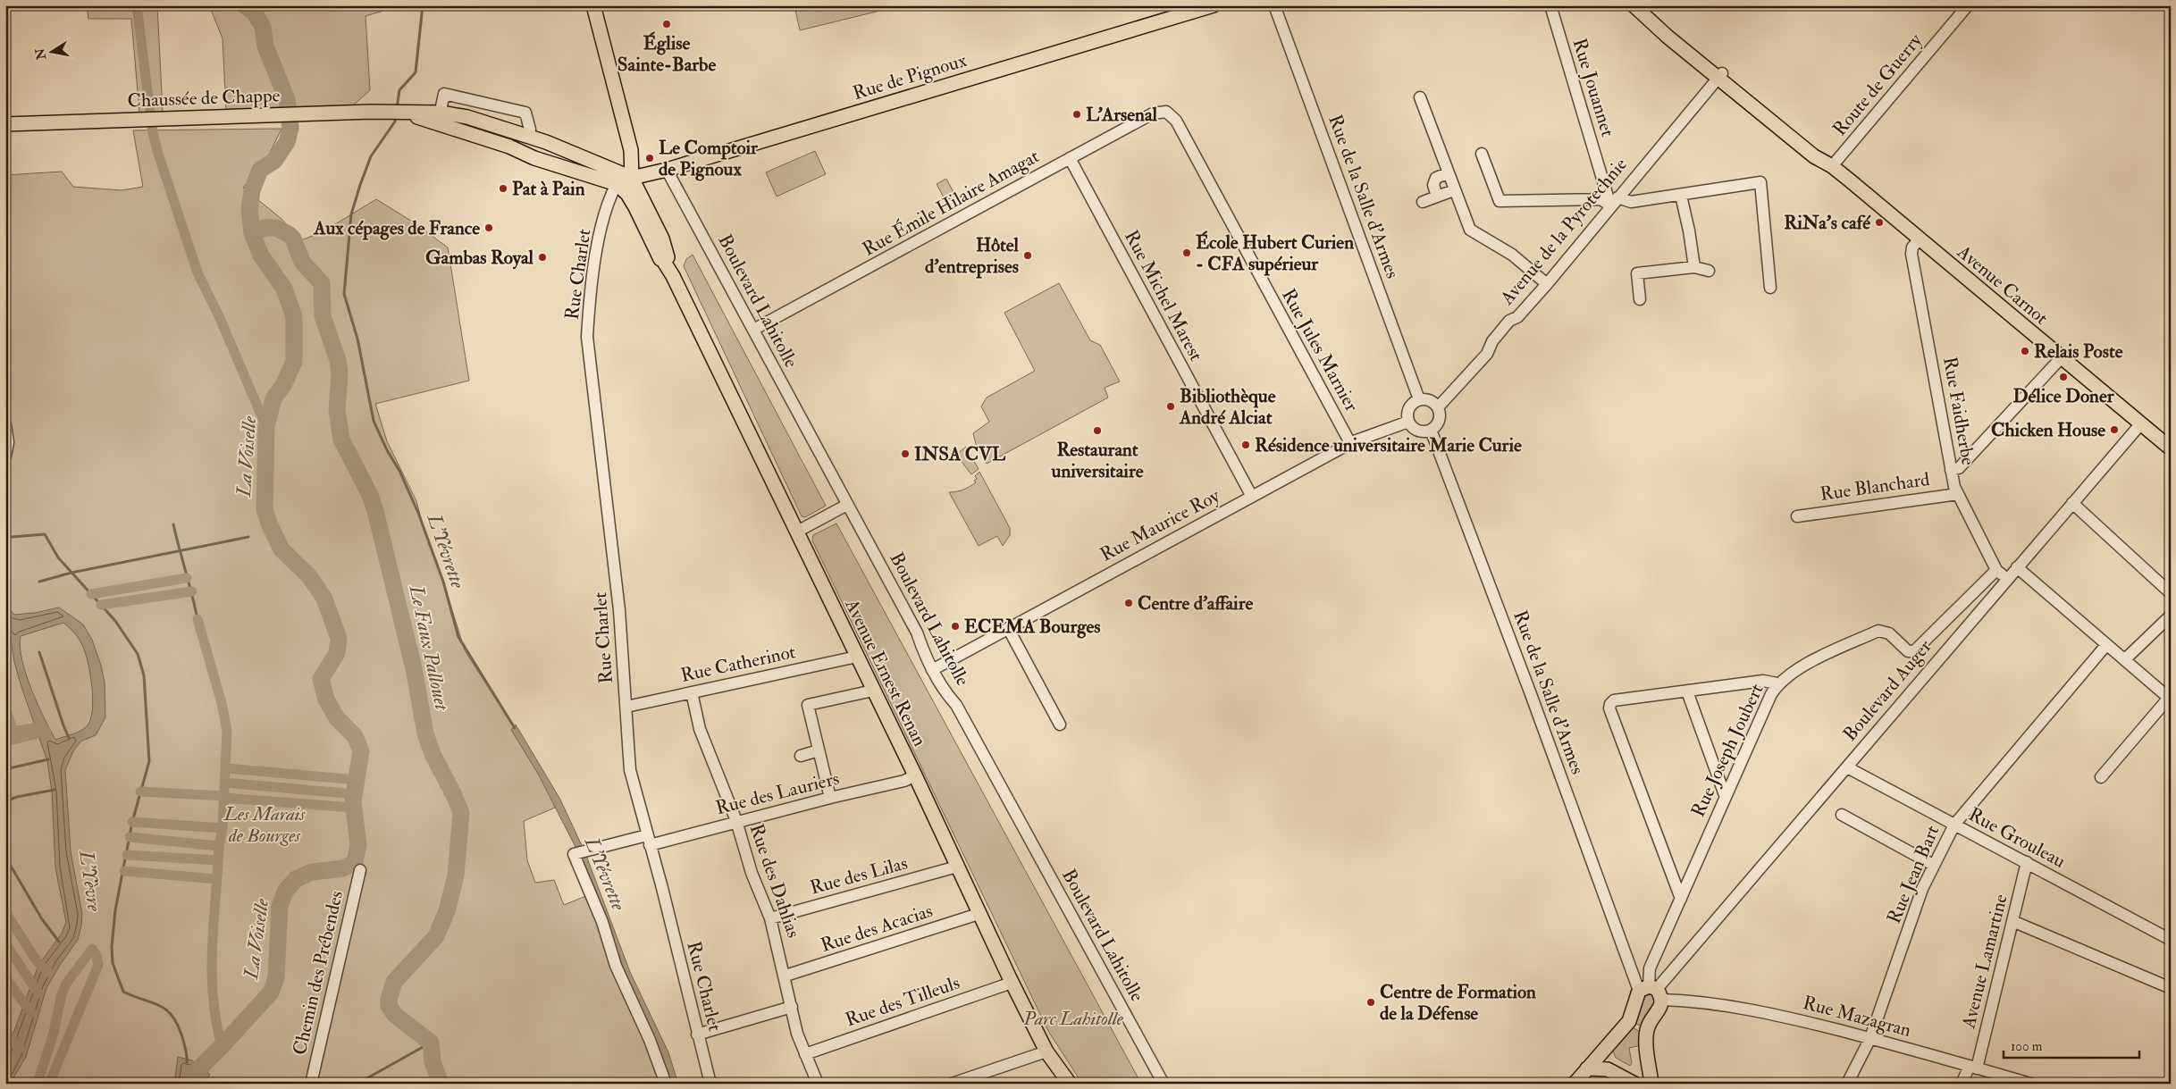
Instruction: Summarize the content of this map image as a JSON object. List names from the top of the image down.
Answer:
{
  "streets": {
    "main road": [
      "Rue de Pignoux",
      "Chaussée de Chappe",
      "Avenue Carnot",
      "Avenue Ernest Renan"
    ],
    "street": [
      "Route de Guerry",
      "Rue Jouannet",
      "Rue de la Salle d'Armes",
      "Rue Émile Hilaire Amagat",
      "Avenue de la Pyrotechnie",
      "Rue Charlet",
      "Rue Michel Marest",
      "Boulevard Lahitolle",
      "Rue Jules Marnier",
      "Rue Faidherbe",
      "Rue Blanchard",
      "Rue Maurice Roy",
      "Rue Catherinot",
      "Boulevard Auger",
      "Rue Joseph Joubert",
      "Rue des Lauriers",
      "Rue Grouleau",
      "Rue Jean Bart",
      "Rue des Lilas",
      "Rue des Dahlias",
      "Rue des Acacias",
      "Avenue Lamartine",
      "Chemin des Prébendes",
      "Rue des Tilleuls",
      "Rue Mazagran"
    ]
  },
  "crossings": [
    ["Rue de Pignoux", "Chaussée de Chappe"],
    ["Rue de Pignoux", "Rue Charlet"],
    ["Rue de Pignoux", "Boulevard Lahitolle"],
    ["Rue de Pignoux", "Avenue Ernest Renan"],
    ["Route de Guerry", "Avenue Carnot"],
    ["Rue Jouannet", "Avenue de la Pyrotechnie"],
    ["Chaussée de Chappe", "Rue Charlet"],
    ["Chaussée de Chappe", "Avenue Ernest Renan"],
    ["Rue de la Salle d'Armes", "Avenue de la Pyrotechnie"],
    ["Rue de la Salle d'Armes", "Rue Maurice Roy"],
    ["Rue de la Salle d'Armes", "Boulevard Auger"],
    ["Rue de la Salle d'Armes", "Rue Joseph Joubert"],
    ["Rue de la Salle d'Armes", "Rue Mazagran"],
    ["Rue Émile Hilaire Amagat", "Rue Michel Marest"],
    ["Rue Émile Hilaire Amagat", "Boulevard Lahitolle"],
    ["Rue Émile Hilaire Amagat", "Rue Jules Marnier"],
    ["Avenue de la Pyrotechnie", "Avenue Carnot"],
    ["Avenue de la Pyrotechnie", "Rue Maurice Roy"],
    ["Rue Charlet", "Rue Catherinot"],
    ["Rue Charlet", "Avenue Ernest Renan"],
    ["Rue Charlet", "Rue des Lauriers"],
    ["Avenue Carnot", "Rue Faidherbe"],
    ["Avenue Carnot", "Boulevard Auger"],
    ["Rue Michel Marest", "Rue Maurice Roy"],
    ["Boulevard Lahitolle", "Rue Maurice Roy"],
    ["Rue Jules Marnier", "Rue Maurice Roy"],
    ["Rue Faidherbe", "Rue Blanchard"],
    ["Rue Faidherbe", "Boulevard Auger"],
    ["Rue Faidherbe", "Rue Joseph Joubert"],
    ["Rue Catherinot", "Avenue Ernest Renan"],
    ["Rue Catherinot", "Rue des Dahlias"],
    ["Avenue Ernest Renan", "Rue des Lauriers"],
    ["Avenue Ernest Renan", "Rue des Lilas"],
    ["Avenue Ernest Renan", "Rue des Acacias"],
    ["Avenue Ernest Renan", "Rue des Tilleuls"],
    ["Boulevard Auger", "Rue Joseph Joubert"],
    ["Boulevard Auger", "Rue Grouleau"],
    ["Boulevard Auger", "Rue Mazagran"],
    ["Rue Joseph Joubert", "Rue Mazagran"],
    ["Rue des Lauriers", "Rue des Dahlias"],
    ["Rue Grouleau", "Rue Jean Bart"],
    ["Rue Grouleau", "Avenue Lamartine"],
    ["Rue Jean Bart", "Rue Mazagran"],
    ["Rue des Lilas", "Rue des Dahlias"],
    ["Rue des Dahlias", "Rue des Acacias"],
    ["Rue des Dahlias", "Rue des Tilleuls"],
    ["Avenue Lamartine", "Rue Mazagran"]
  ],
  "water": [
    "La Voiselle",
    "L'Yévrette",
    "Le Faux Pallouet",
    "L'Yèvre"
  ],
  "parks": ["Les Marais de Bourges", "Parc Lahitolle"],
  "places": [
    "Église Sainte-Barbe",
    "L'Arsenal",
    "Le Comptoir de Pignoux",
    "Pat à Pain",
    "RiNa's café",
    "Aux cépages de France",
    "École Hubert Curien - CFA supérieur",
    "Hôtel d'entreprises",
    "Gambas Royal",
    "Relais Poste",
    "Délice Doner",
    "Bibliothèque André Alciat",
    "Chicken House",
    "Restaurant universitaire",
    "Résidence universitaire Marie Curie",
    "INSA CVL",
    "Centre d'affaire",
    "ECEMA Bourges",
    "Centre de Formation de la Défense"
  ],
  "scale_bar": "100 m",
  "north": "left"
}
